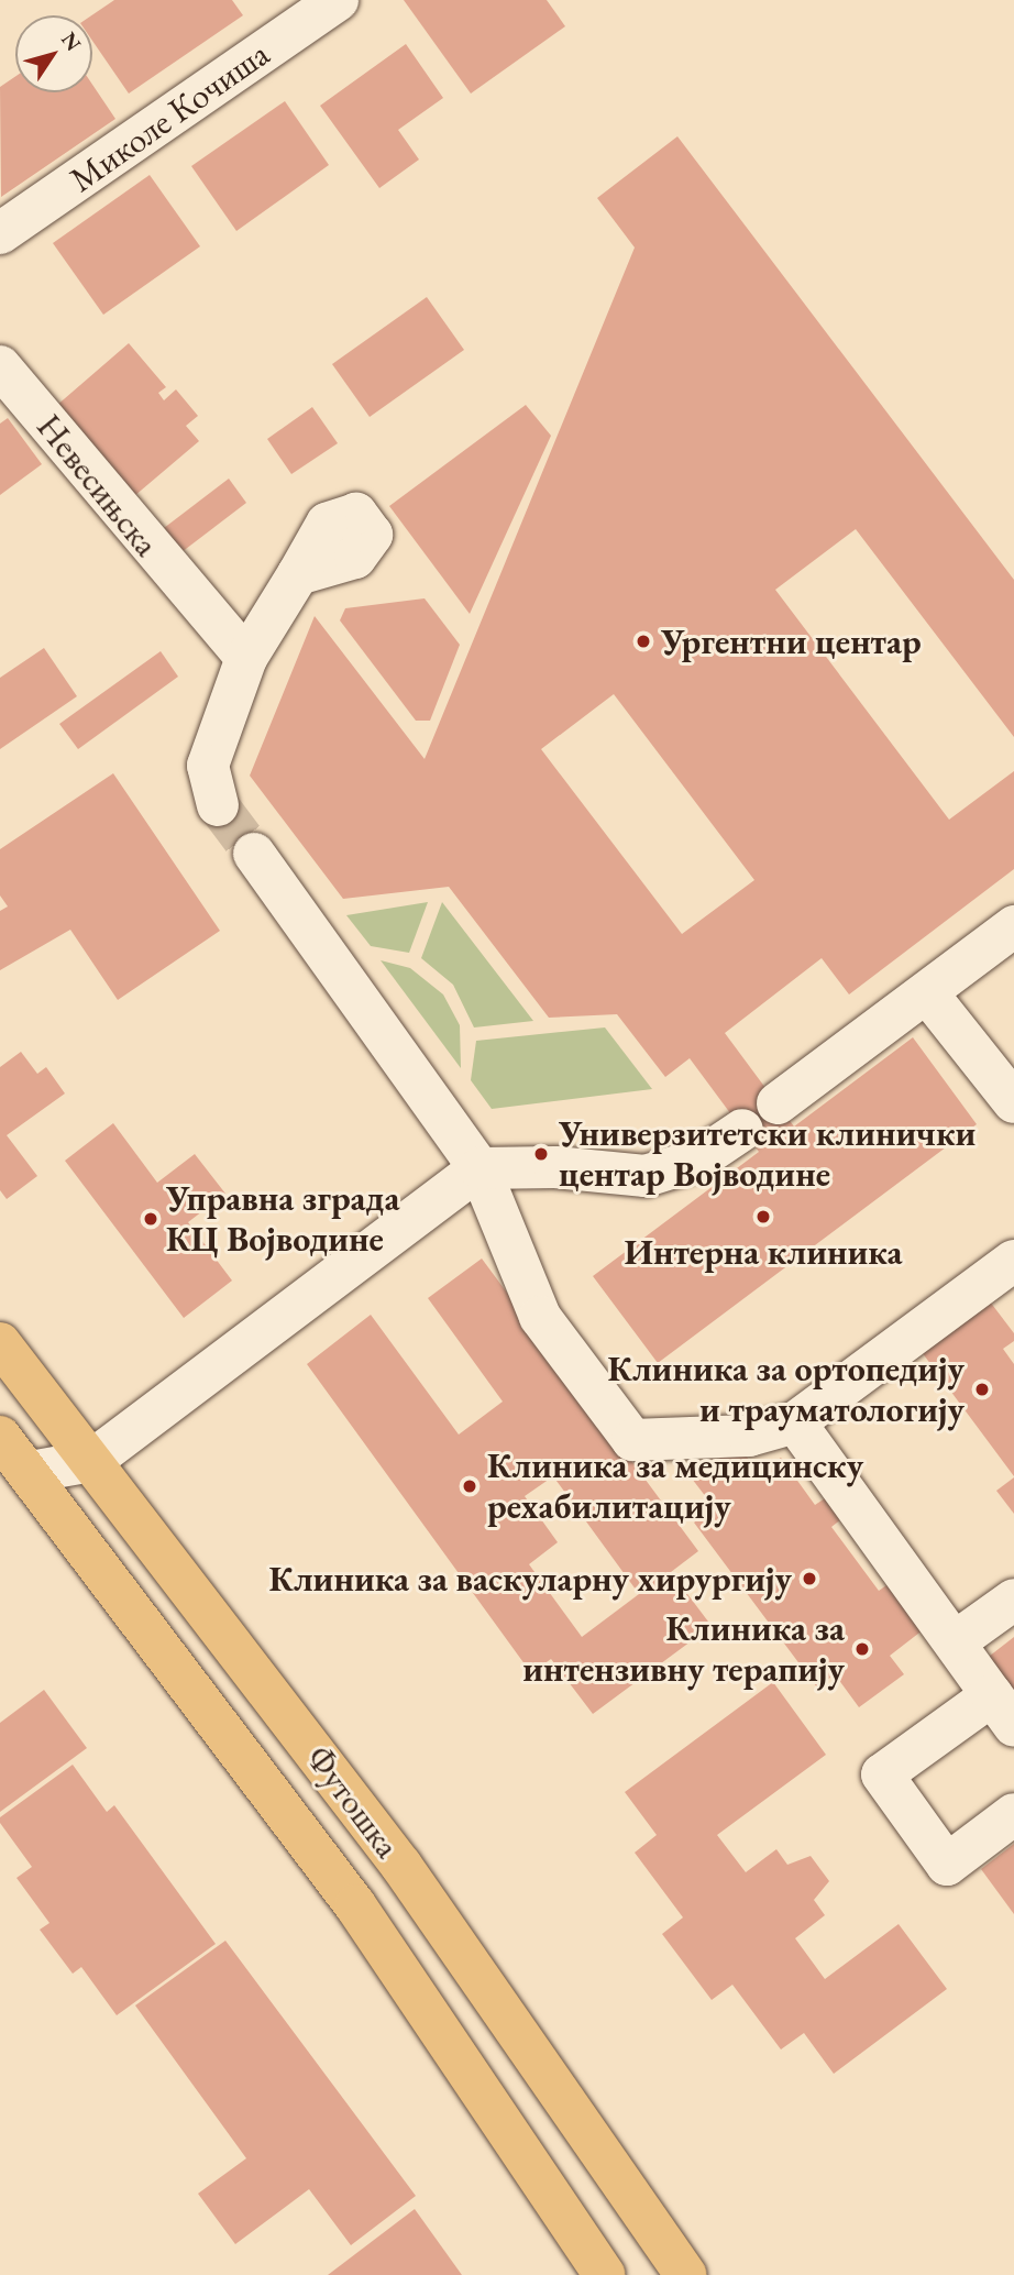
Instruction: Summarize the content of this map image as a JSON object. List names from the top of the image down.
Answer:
{
  "streets": {
    "main road": ["Футошка"],
    "street": ["Миколе Кочиша", "Невесињска"]
  },
  "places": [
    "Ургентни центар",
    "Универзитетски клинички центар Војводине",
    "Интерна клиника",
    "Управна зграда КЦ Војводине",
    "Клиника за ортопедију и трауматологију",
    "Клиника за медицинску рехабилитацију",
    "Клиника за васкуларну хирургију",
    "Клиника за интензивну терапију"
  ],
  "north": "top right"
}
